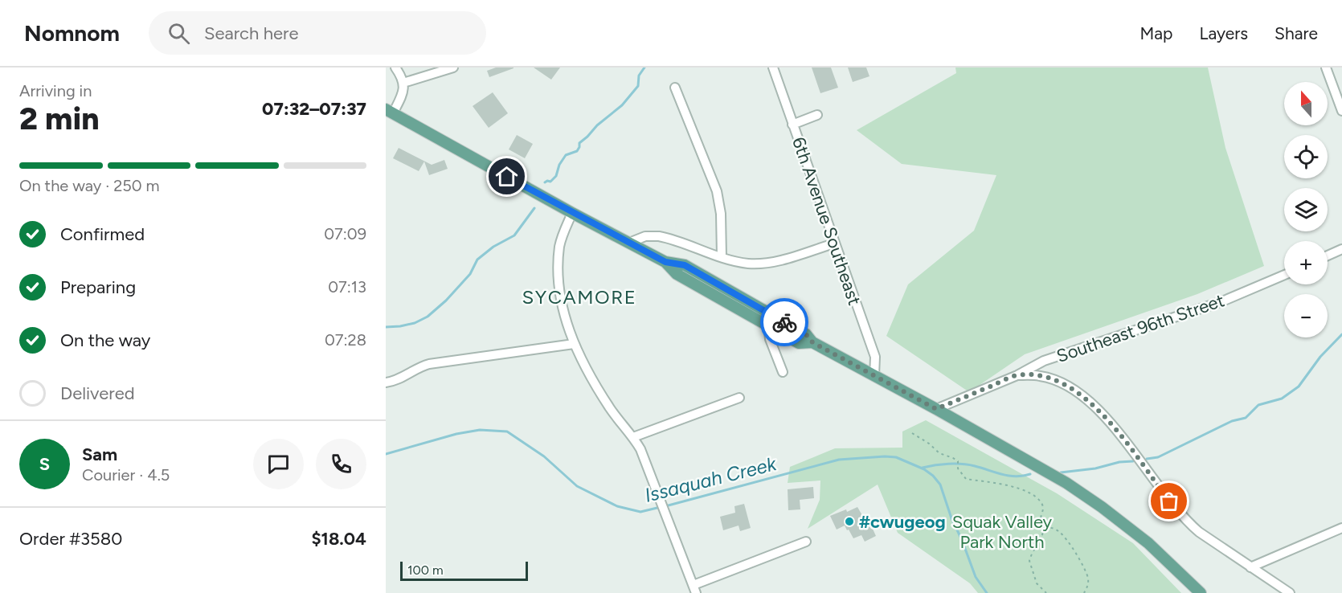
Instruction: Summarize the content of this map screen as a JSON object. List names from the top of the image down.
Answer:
{
  "streets": {
    "street": ["6th Avenue Southeast", "Southeast 96th Street"]
  },
  "districts": ["SYCAMORE"],
  "water": ["Issaquah Creek"],
  "parks": ["Squak Valley Park North"],
  "places": ["#cwugeog"],
  "scale_bar": "100 m",
  "north": "top",
  "page": {
    "header": "Nomnom",
    "search": "Search here",
    "nav": ["Map", "Layers", "Share"],
    "heading": ["2 min", "Arriving in", "07:32–07:37"],
    "panel": [
      "Sam",
      "Courier · 4.5",
      "Order #3580",
      "$18.04"
    ],
    "map_buttons": ["+", "−"],
    "bar": "On the way · 250 m",
    "list": [
      ["Confirmed", "07:09"],
      ["Preparing", "07:13"],
      ["On the way", "07:28"],
      "Delivered"
    ],
    "round": "S",
    "scale": "100 m"
  }
}
